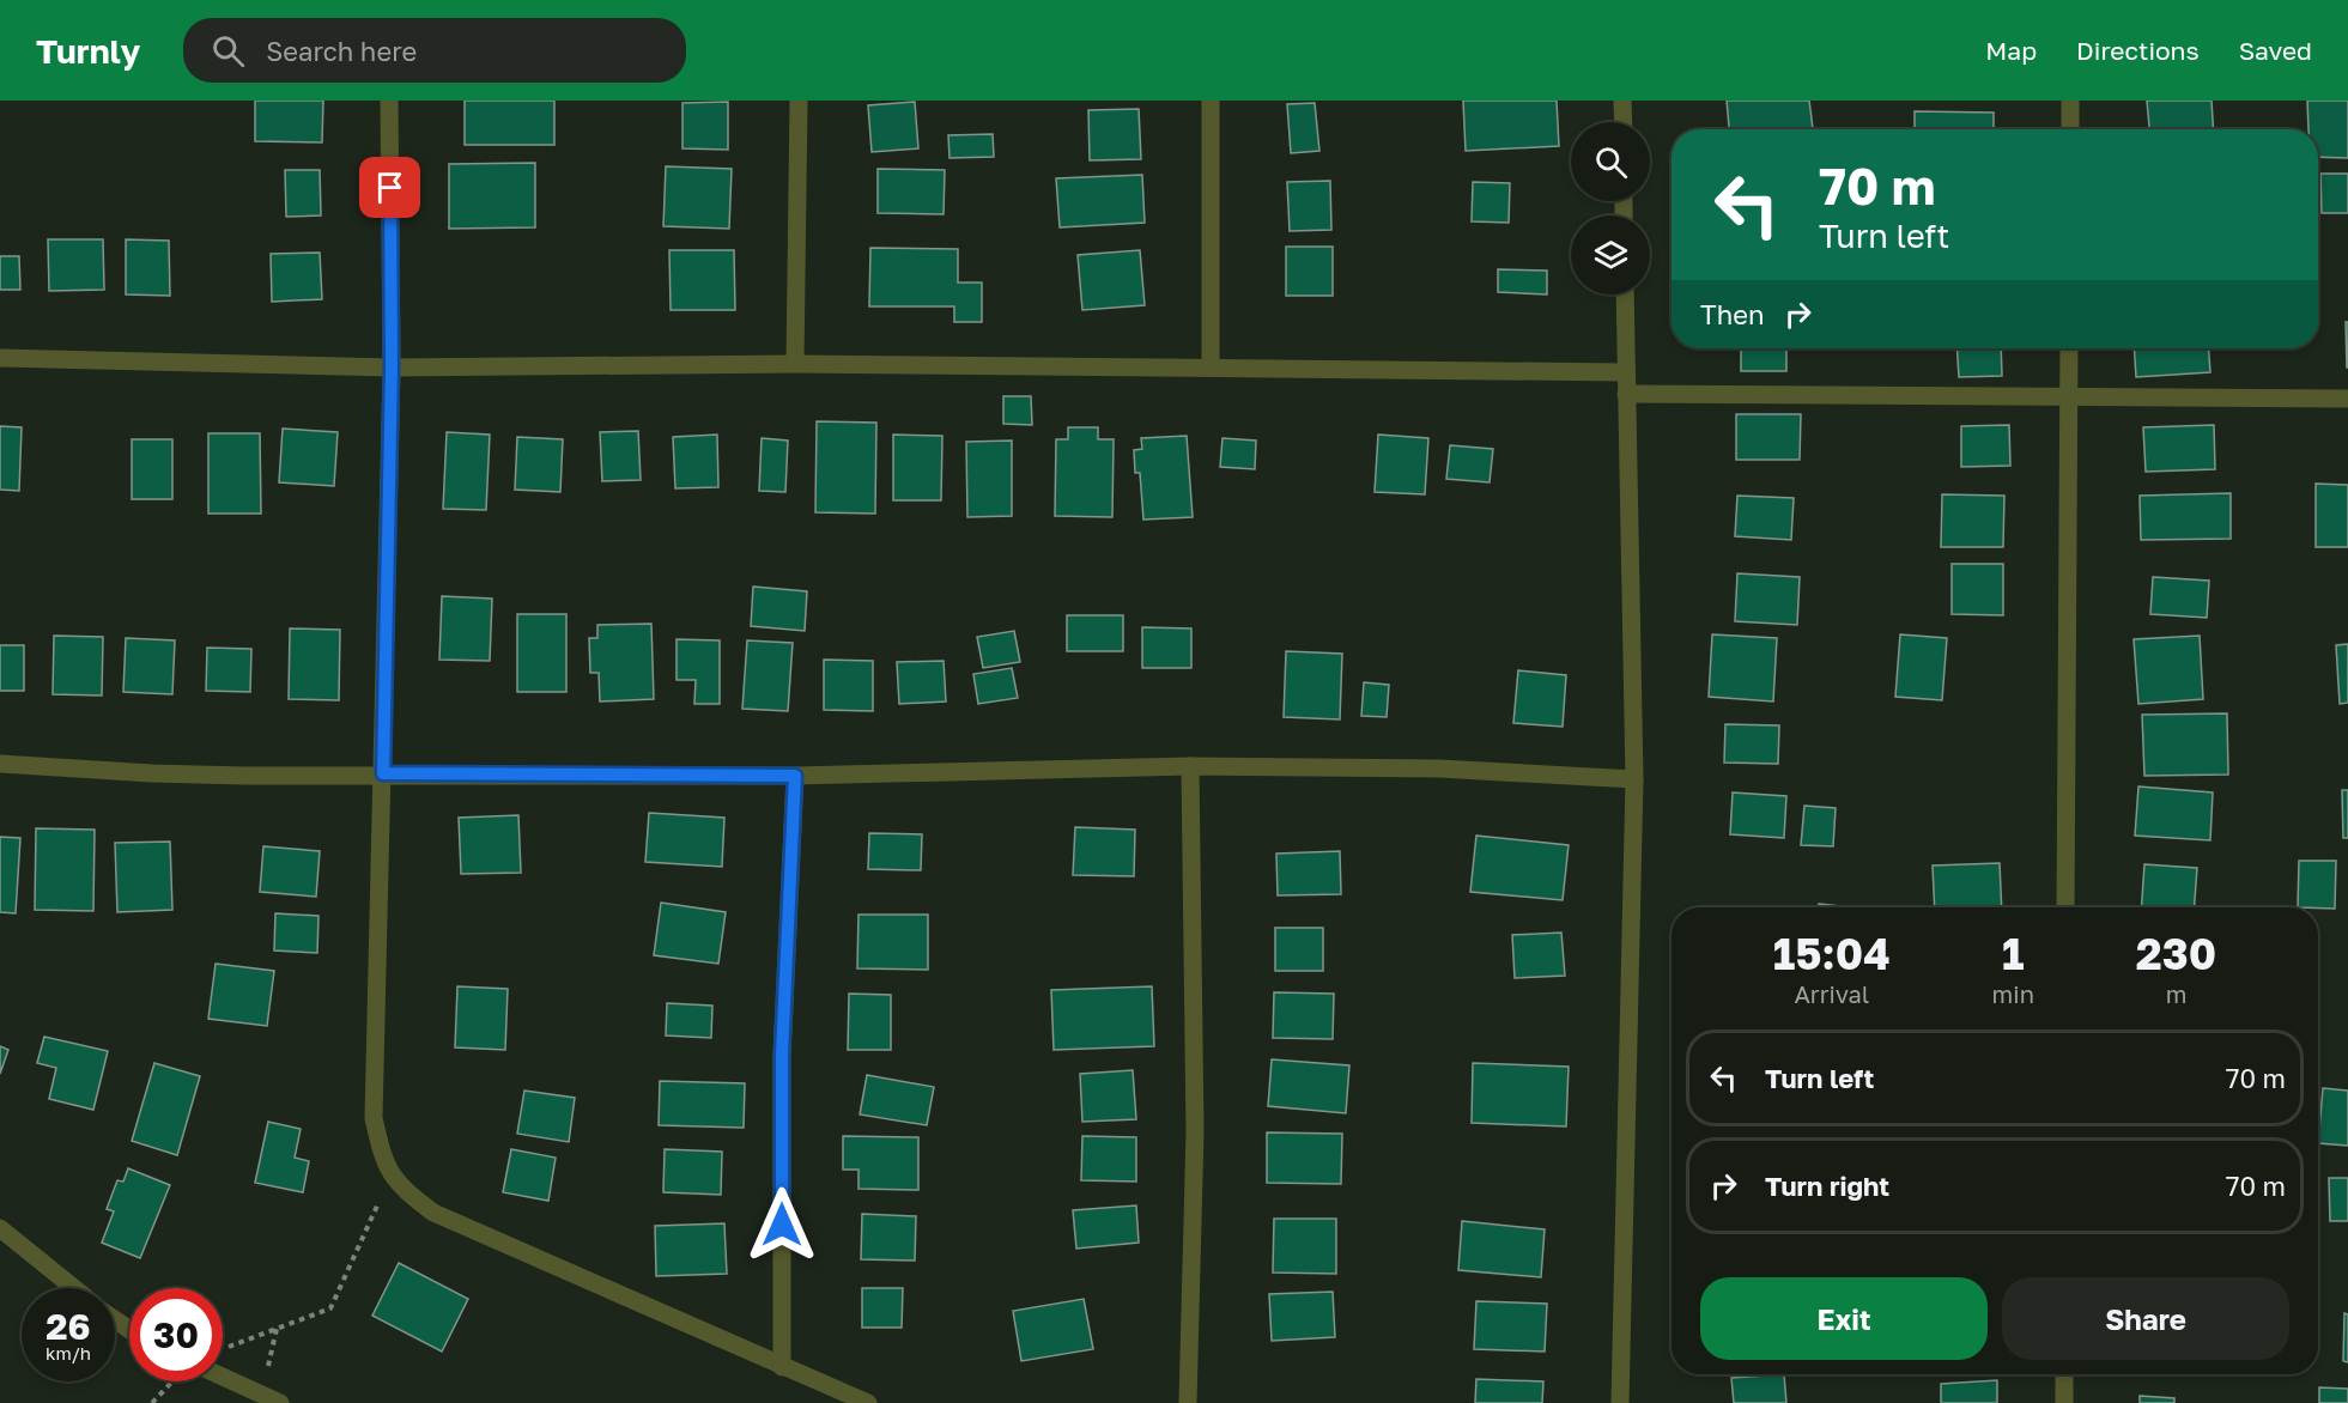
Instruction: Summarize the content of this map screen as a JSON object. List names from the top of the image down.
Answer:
{
  "page": {
    "header": "Turnly",
    "search": "Search here",
    "nav": ["Map", "Directions", "Saved"],
    "turn": ["70 m", "Turn left"],
    "then": "Then",
    "eta": [
      "15:04",
      "Arrival",
      "1",
      "min",
      "230",
      "m"
    ],
    "list": [
      {
        "name": "Turn left",
        "value": "70 m"
      },
      {
        "name": "Turn right",
        "value": "70 m"
      }
    ],
    "buttons": ["Exit", "Share"],
    "speed": "26 km/h",
    "limit": "30"
  }
}
